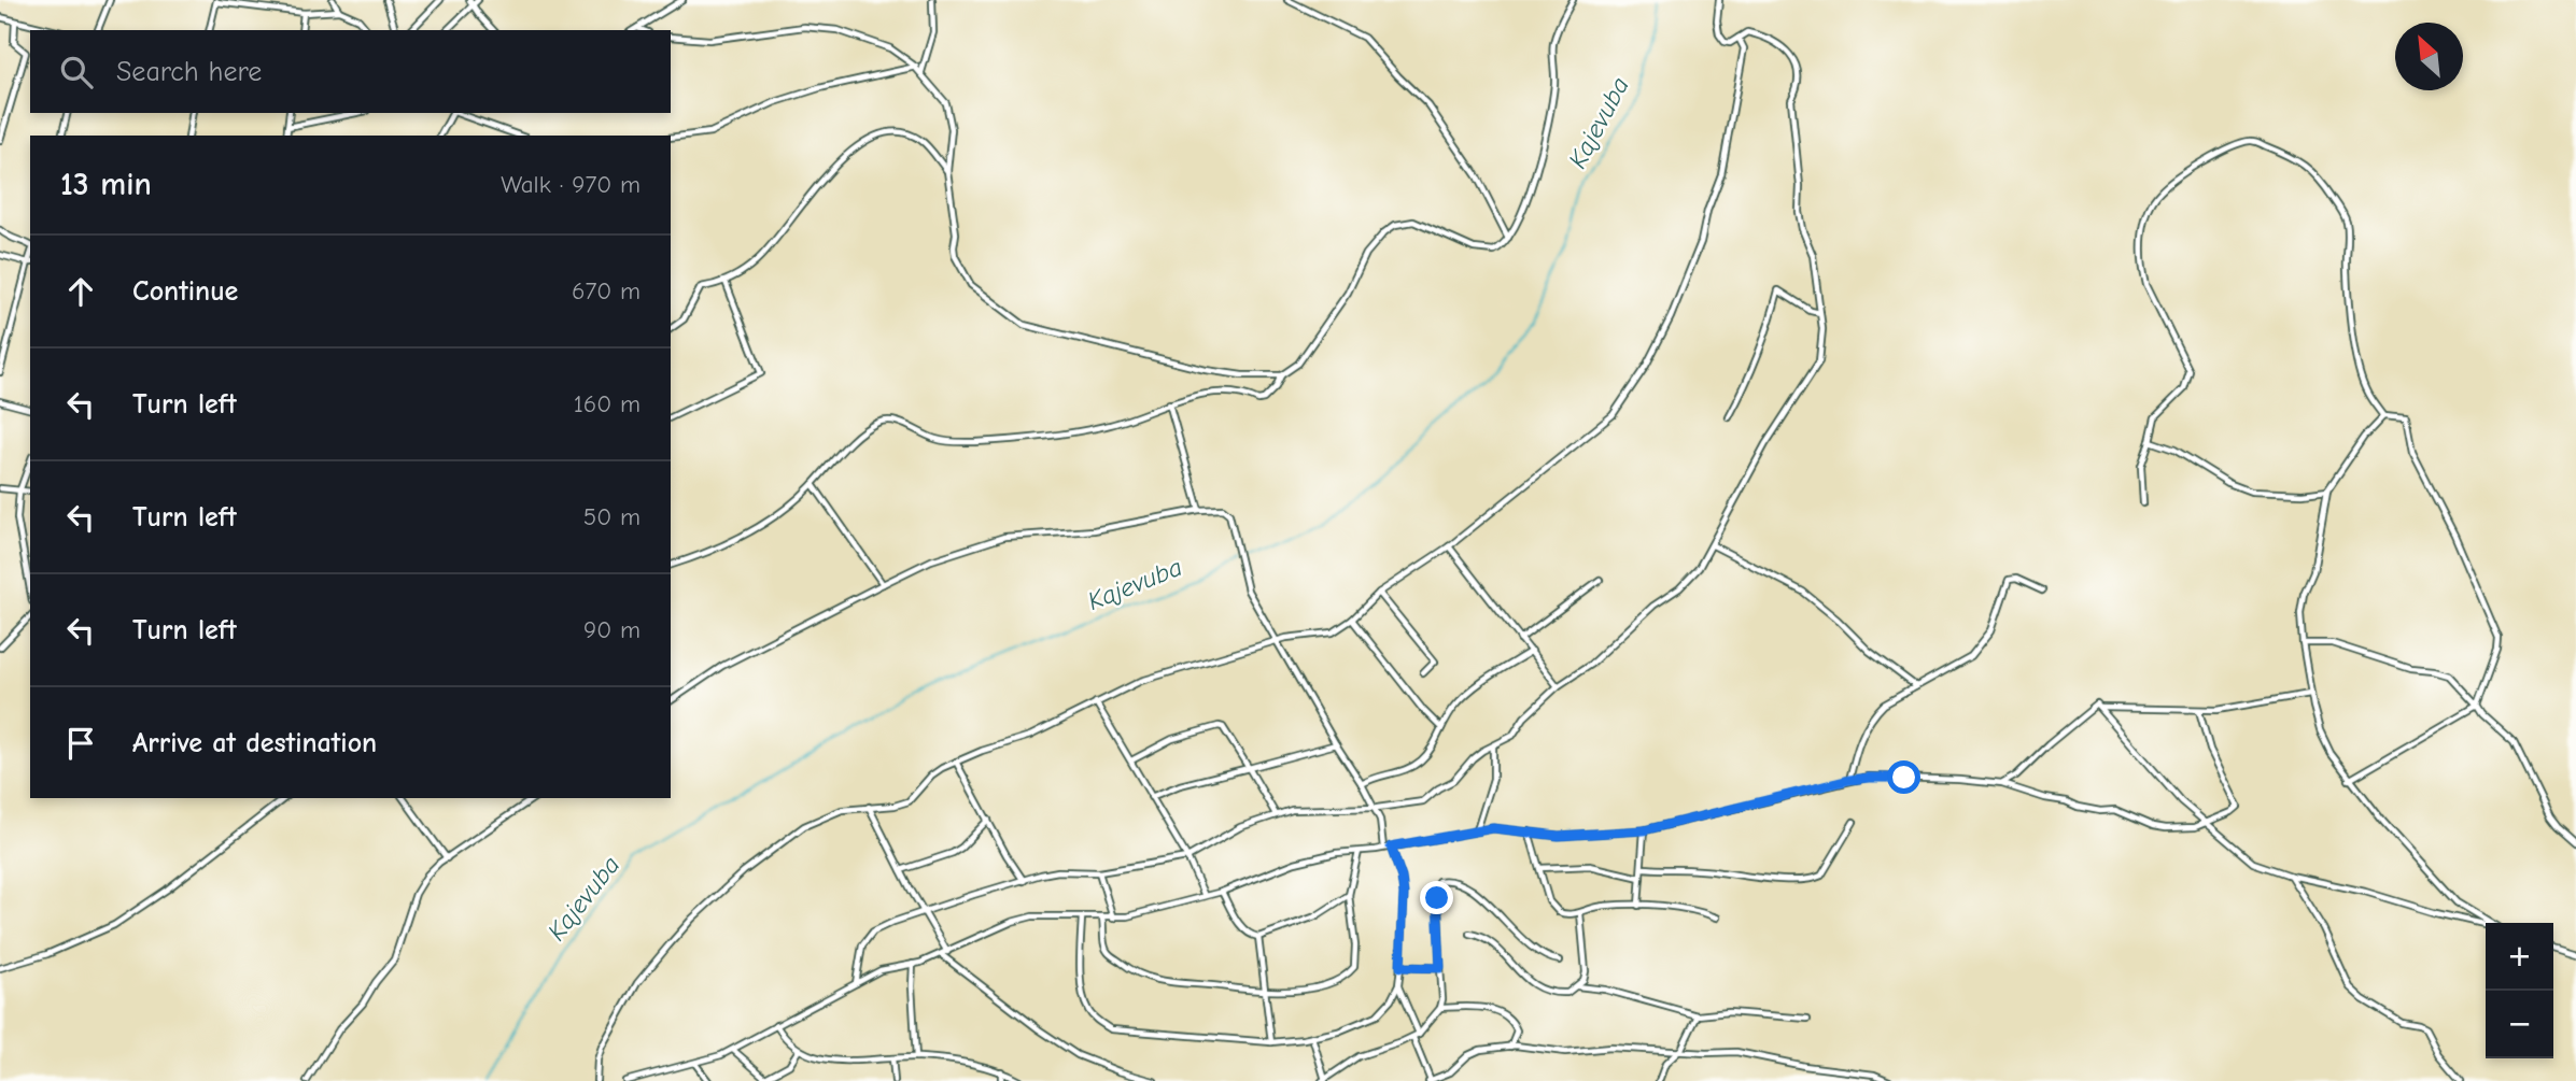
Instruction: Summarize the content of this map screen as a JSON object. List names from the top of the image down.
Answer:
{
  "water": ["Kajevuba"],
  "north": "top left",
  "page": {
    "search": "Search here",
    "heading": ["13 min", "Walk · 970 m"],
    "list": [
      ["Continue", "670 m"],
      ["Turn left", "160 m"],
      ["Turn left", "50 m"],
      ["Turn left", "90 m"],
      "Arrive at destination"
    ],
    "map_buttons": ["+", "−"]
  }
}
